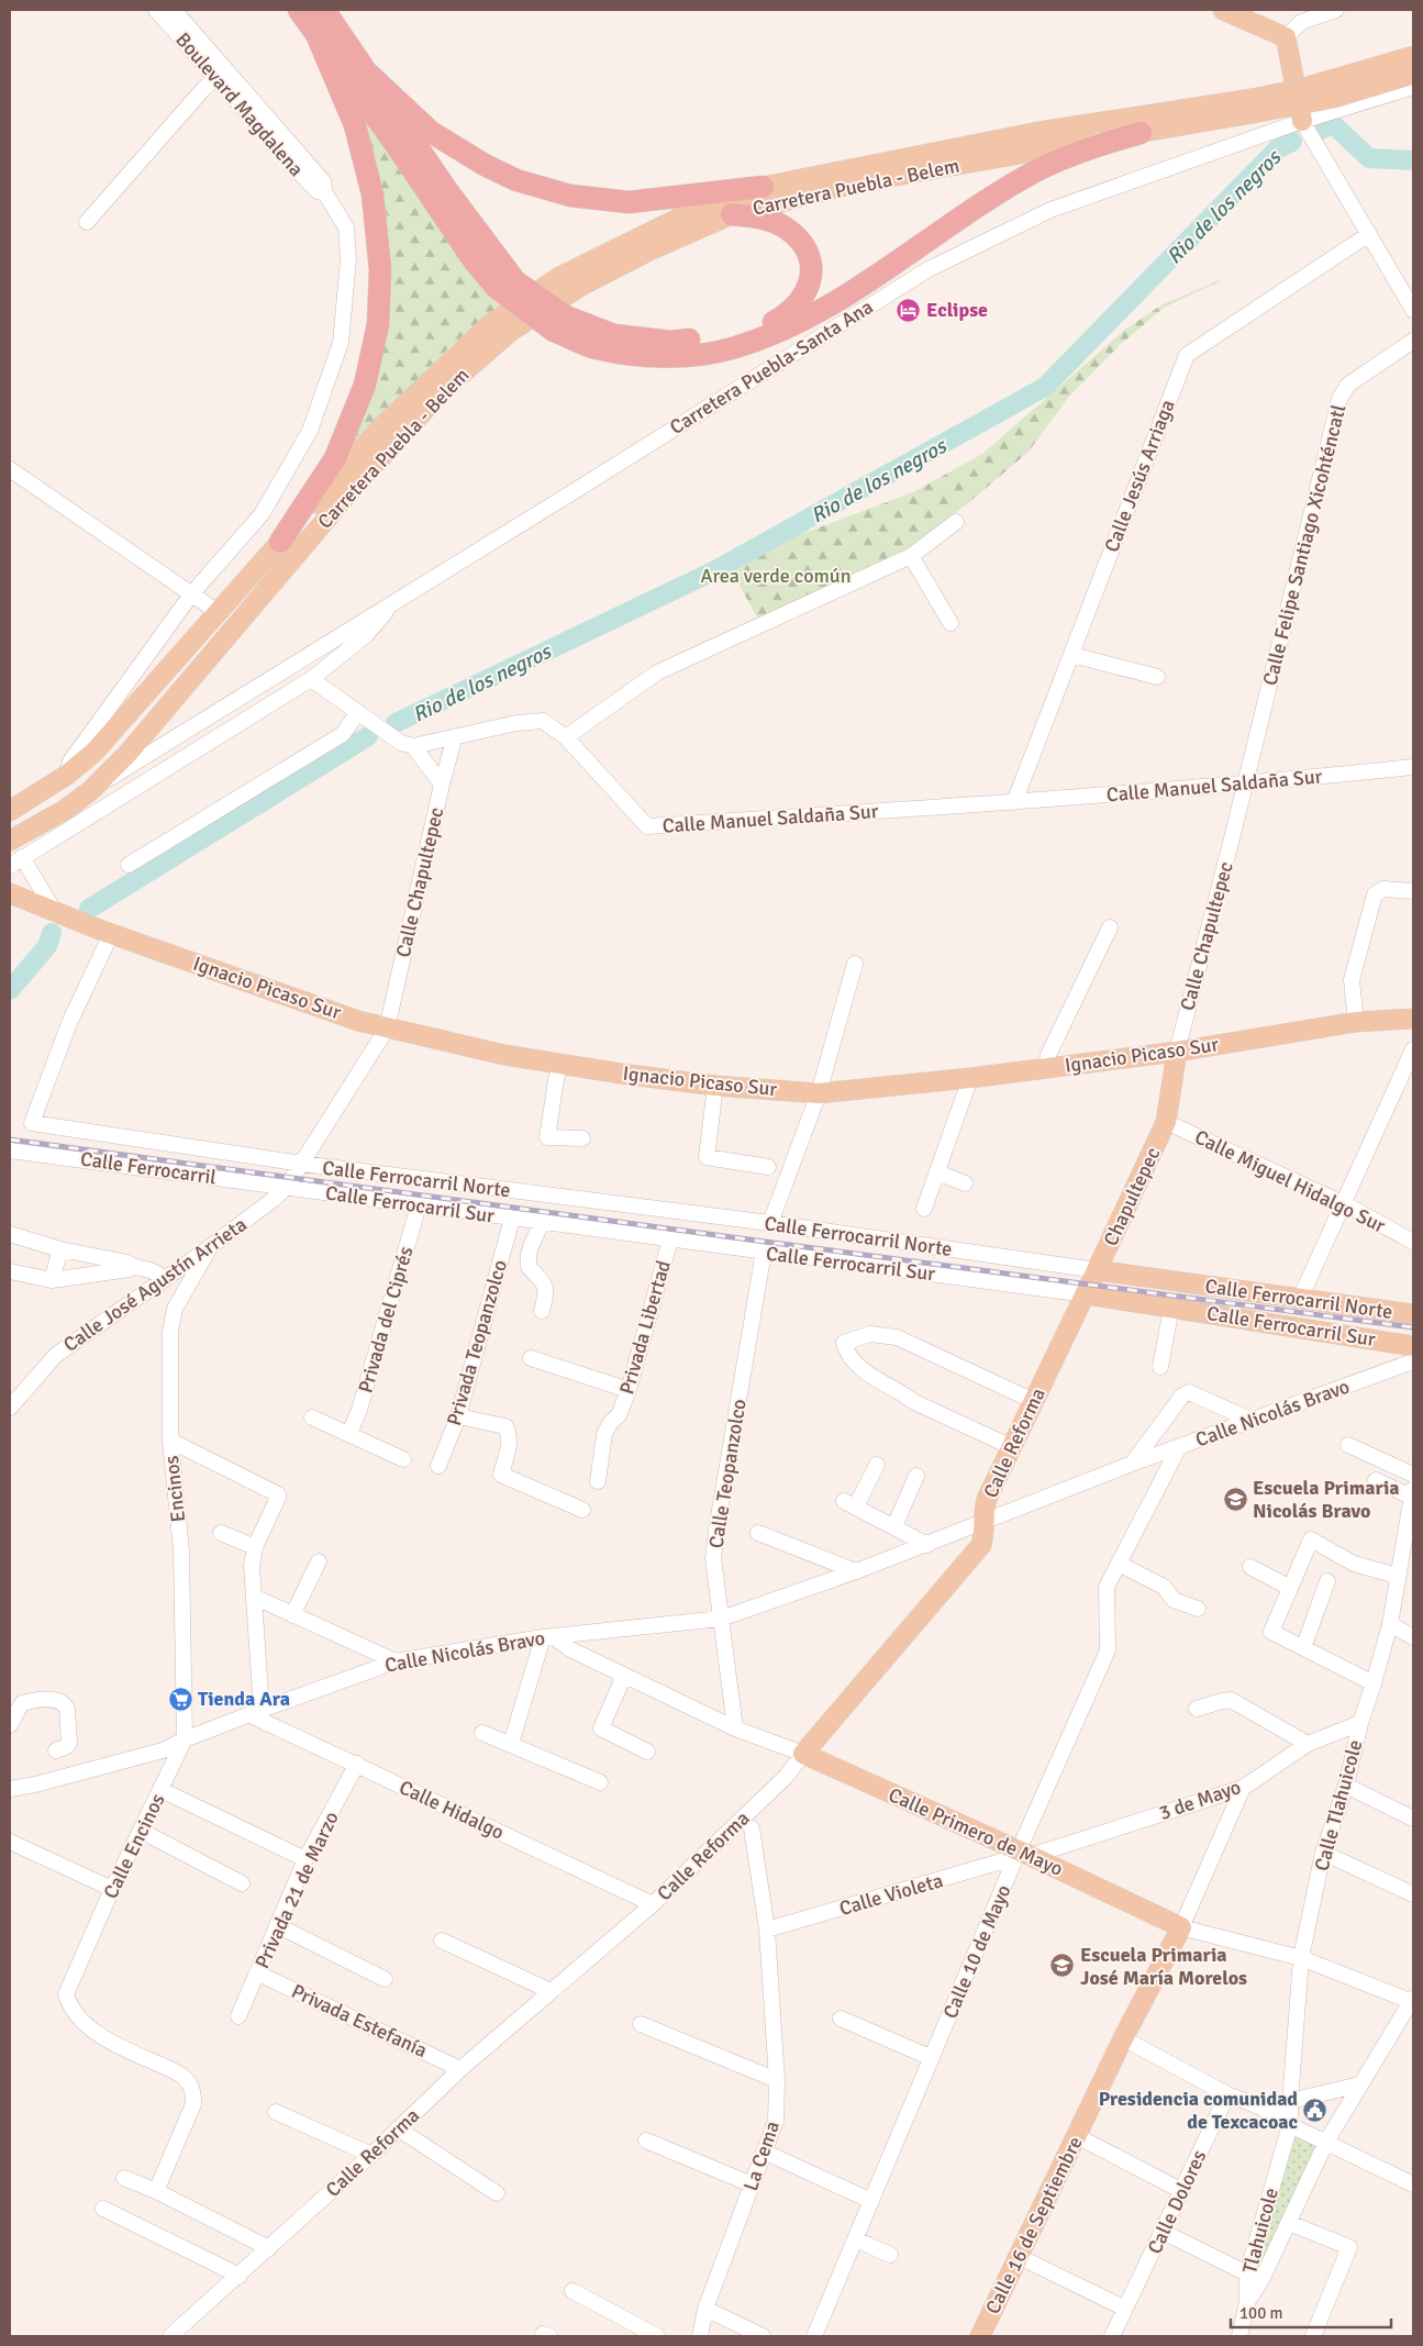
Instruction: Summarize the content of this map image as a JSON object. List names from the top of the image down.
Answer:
{
  "streets": {
    "main road": [
      "Carretera Puebla - Belem",
      "Calle Chapultepec",
      "Ignacio Picaso Sur",
      "Calle Ferrocarril Norte",
      "Chapultepec",
      "Calle Ferrocarril Sur",
      "Calle Reforma",
      "Calle Primero de Mayo",
      "Calle 16 de Septiembre"
    ],
    "street": [
      "Boulevard Magdalena",
      "Carretera Puebla-Santa Ana",
      "Calle Jesús Arriaga",
      "Calle Felipe Santiago Xicohténcatl",
      "Calle Manuel Saldaña Sur",
      "Calle Ferrocarril",
      "Calle Miguel Hidalgo Sur",
      "Calle José Agustín Arrieta",
      "Privada del Ciprés",
      "Privada Libertad",
      "Privada Teopanzolco",
      "Calle Nicolás Bravo",
      "Calle Teopanzolco",
      "Encinos",
      "3 de Mayo",
      "Calle Tlahuicole",
      "Calle Hidalgo",
      "Calle Encinos",
      "Privada 21 de Marzo",
      "Calle Violeta",
      "Calle 10 de Mayo",
      "Privada Estefanía",
      "La Cema",
      "Calle Dolores",
      "Tlahuicole"
    ]
  },
  "crossings": [
    ["Carretera Puebla - Belem", "Carretera Puebla-Santa Ana"],
    ["Calle Jesús Arriaga", "Calle Manuel Saldaña Sur"],
    ["Calle Felipe Santiago Xicohténcatl", "Calle Manuel Saldaña Sur"],
    ["Calle Felipe Santiago Xicohténcatl", "Calle Chapultepec"],
    ["Calle Manuel Saldaña Sur", "Calle Chapultepec"],
    ["Calle Chapultepec", "Ignacio Picaso Sur"],
    ["Calle Chapultepec", "Calle Ferrocarril"],
    ["Calle Chapultepec", "Calle Ferrocarril Norte"],
    ["Calle Chapultepec", "Calle Miguel Hidalgo Sur"],
    ["Calle Chapultepec", "Chapultepec"],
    ["Calle Chapultepec", "Calle José Agustín Arrieta"],
    ["Ignacio Picaso Sur", "Calle Ferrocarril"],
    ["Calle Ferrocarril", "Calle Ferrocarril Norte"],
    ["Calle Ferrocarril", "Calle Ferrocarril Sur"],
    ["Calle Ferrocarril", "Calle José Agustín Arrieta"],
    ["Calle Ferrocarril Norte", "Chapultepec"],
    ["Calle Ferrocarril Norte", "Calle José Agustín Arrieta"],
    ["Calle Ferrocarril Norte", "Calle Reforma"],
    ["Calle Miguel Hidalgo Sur", "Chapultepec"],
    ["Chapultepec", "Calle Reforma"],
    ["Calle Ferrocarril Sur", "Calle José Agustín Arrieta"],
    ["Calle Ferrocarril Sur", "Privada del Ciprés"],
    ["Calle Ferrocarril Sur", "Privada Libertad"],
    ["Calle Ferrocarril Sur", "Privada Teopanzolco"],
    ["Calle Ferrocarril Sur", "Calle Reforma"],
    ["Calle Ferrocarril Sur", "Calle Teopanzolco"],
    ["Calle José Agustín Arrieta", "Encinos"],
    ["Calle Nicolás Bravo", "Calle Reforma"],
    ["Calle Nicolás Bravo", "Calle Teopanzolco"],
    ["Calle Nicolás Bravo", "Encinos"],
    ["Calle Nicolás Bravo", "Calle Hidalgo"],
    ["Calle Nicolás Bravo", "Calle Primero de Mayo"],
    ["Calle Nicolás Bravo", "Calle Encinos"],
    ["Calle Nicolás Bravo", "Calle 10 de Mayo"],
    ["Calle Reforma", "Calle Hidalgo"],
    ["Calle Reforma", "Calle Primero de Mayo"],
    ["Calle Reforma", "Privada Estefanía"],
    ["Calle Teopanzolco", "Calle Primero de Mayo"],
    ["Encinos", "Calle Encinos"],
    ["3 de Mayo", "Calle Tlahuicole"],
    ["3 de Mayo", "Calle Primero de Mayo"],
    ["3 de Mayo", "Calle Violeta"],
    ["3 de Mayo", "Calle 10 de Mayo"],
    ["3 de Mayo", "Calle 16 de Septiembre"],
    ["Calle Tlahuicole", "Calle Primero de Mayo"],
    ["Calle Tlahuicole", "Tlahuicole"],
    ["Calle Hidalgo", "Privada 21 de Marzo"],
    ["Calle Primero de Mayo", "Calle Violeta"],
    ["Calle Primero de Mayo", "Calle 10 de Mayo"],
    ["Calle Primero de Mayo", "Calle 16 de Septiembre"],
    ["Privada 21 de Marzo", "Privada Estefanía"],
    ["Calle Violeta", "Calle 10 de Mayo"],
    ["Calle Violeta", "La Cema"]
  ],
  "water": ["Rio de los negros"],
  "parks": ["Area verde común"],
  "places": {
    "hotel": ["Eclipse"],
    "school or university": ["Escuela Primaria Nicolás Bravo", "Escuela Primaria José María Morelos"],
    "supermarket": ["Tienda Ara"],
    "public building": ["Presidencia comunidad de Texcacoac"]
  },
  "scale_bar": "100 m"
}
